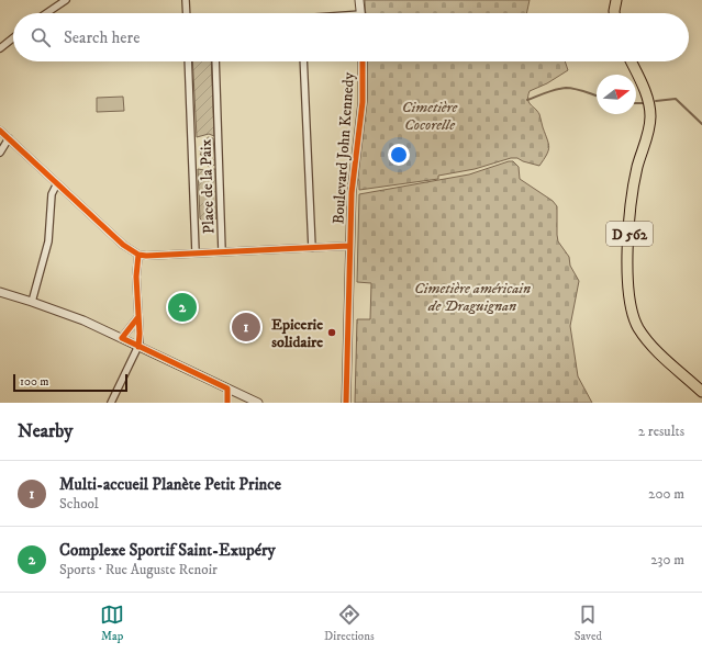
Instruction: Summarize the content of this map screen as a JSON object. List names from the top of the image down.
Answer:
{
  "streets": {
    "main road": ["D 562"],
    "street": ["Boulevard John Kennedy", "Place de la Paix"]
  },
  "parks": ["Cimetière Cocorelle", "Cimetière américain de Draguignan"],
  "places": ["Epicerie solidaire"],
  "scale_bar": "100 m",
  "north": "right",
  "page": {
    "search": "Search here",
    "pins": ["2", "1"],
    "scale": "100 m",
    "heading": ["Nearby", "2 results"],
    "list": [
      {
        "mark": "1",
        "name": "Multi-accueil Planète Petit Prince",
        "note": "School",
        "value": "200 m"
      },
      {
        "mark": "2",
        "name": "Complexe Sportif Saint-Exupéry",
        "note": "Sports · Rue Auguste Renoir",
        "value": "230 m"
      }
    ],
    "nav": ["Map", "Directions", "Saved"]
  }
}
